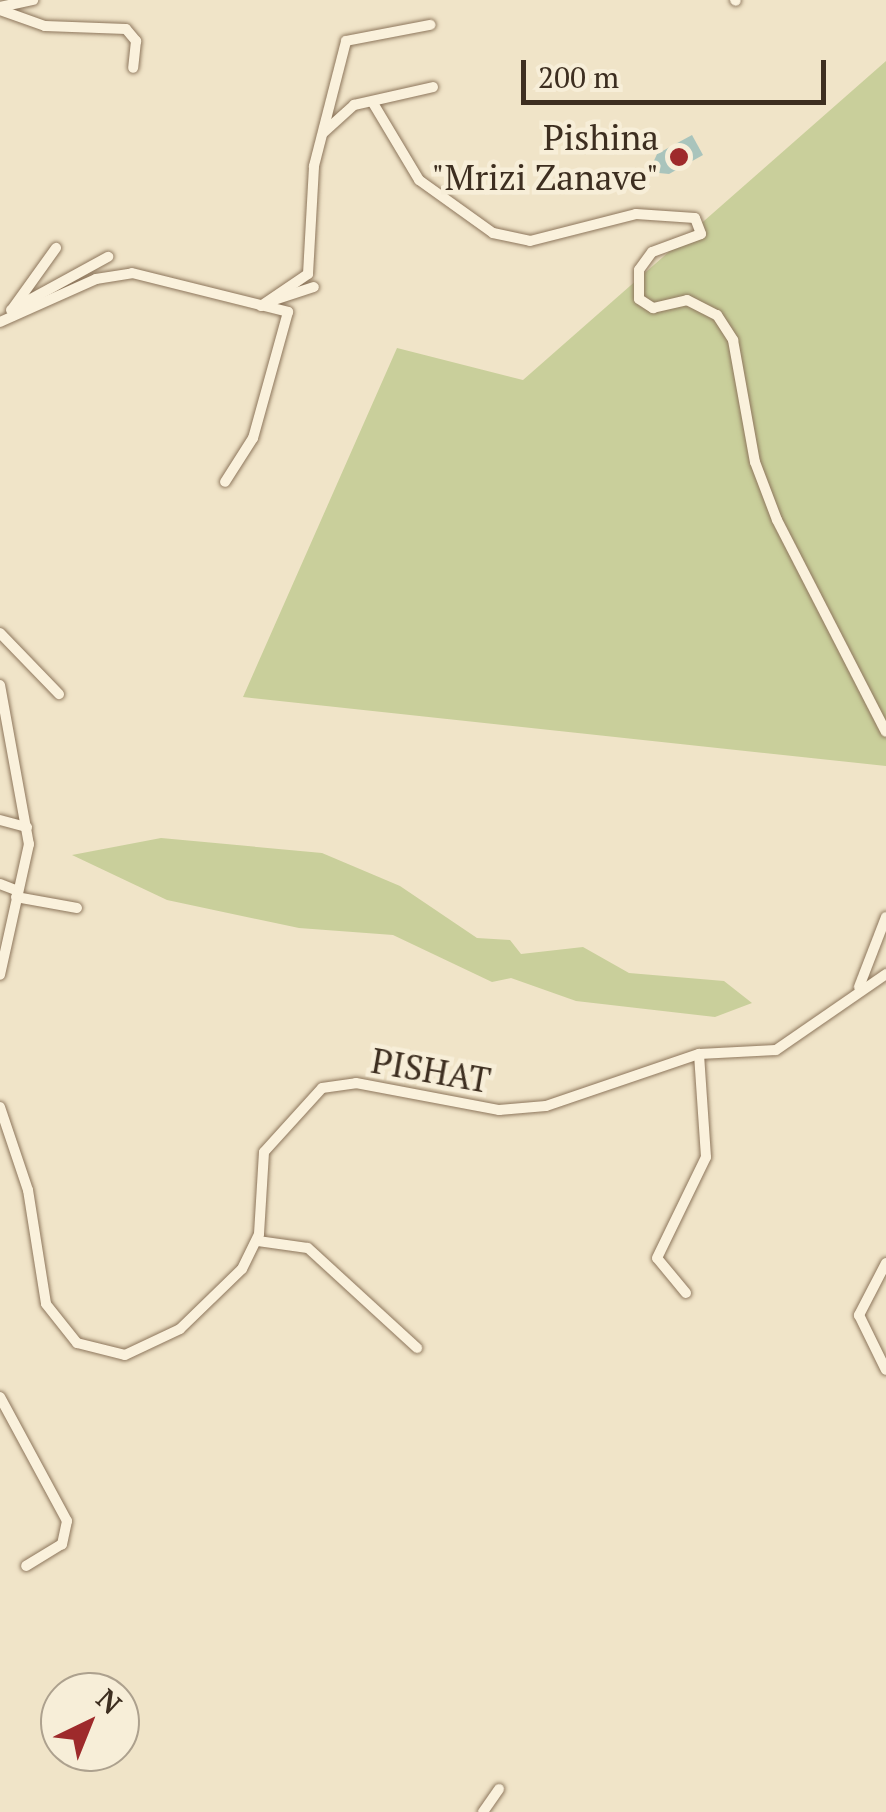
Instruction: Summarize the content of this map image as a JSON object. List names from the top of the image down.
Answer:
{
  "streets": {
    "street": ["PISHAT"]
  },
  "places": ["Pishina \"Mrizi Zanave\""],
  "scale_bar": "200 m",
  "north": "top right"
}
